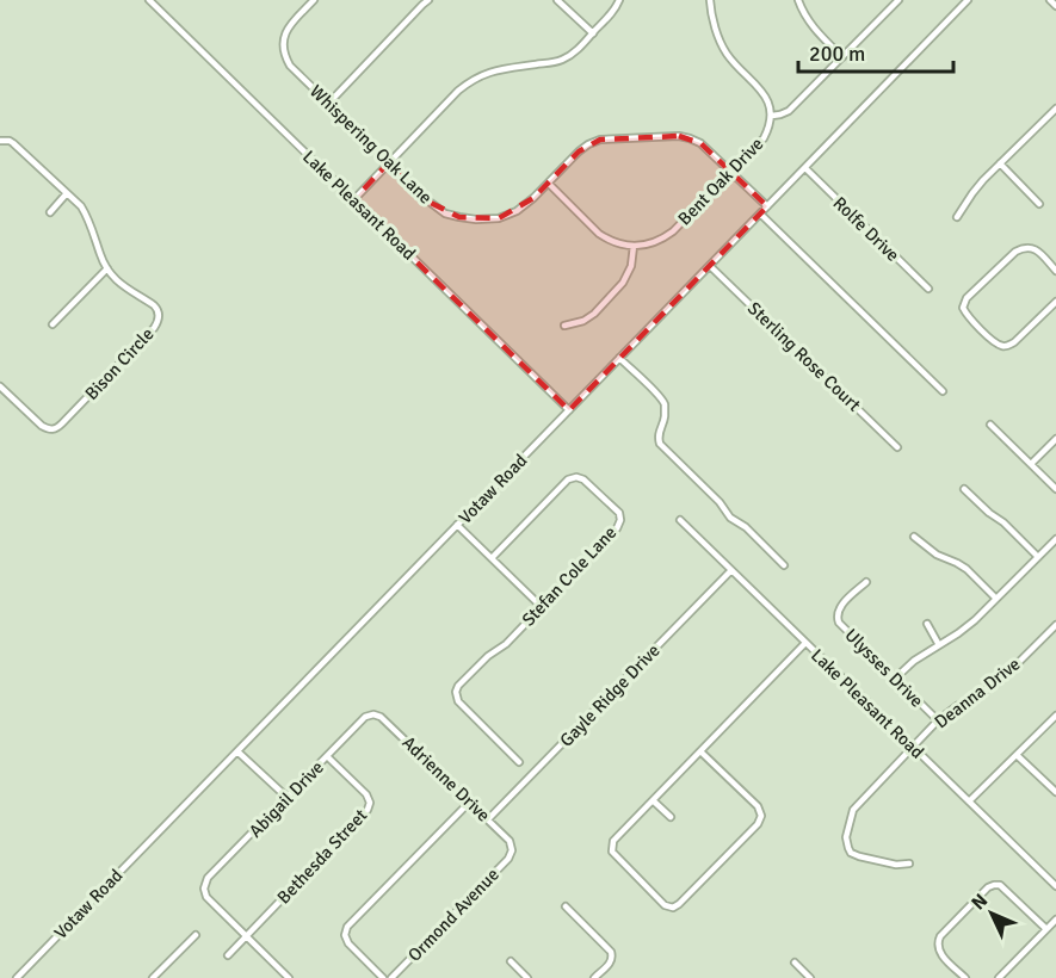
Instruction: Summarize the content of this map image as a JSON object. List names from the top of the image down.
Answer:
{
  "streets": {
    "street": [
      "Whispering Oak Lane",
      "Bent Oak Drive",
      "Lake Pleasant Road",
      "Rolfe Drive",
      "Sterling Rose Court",
      "Bison Circle",
      "Votaw Road",
      "Stefan Cole Lane",
      "Ulysses Drive",
      "Deanna Drive",
      "Gayle Ridge Drive",
      "Adrienne Drive",
      "Abigail Drive",
      "Bethesda Street",
      "Ormond Avenue"
    ]
  },
  "crossings": [
    ["Whispering Oak Lane", "Bent Oak Drive"],
    ["Whispering Oak Lane", "Votaw Road"],
    ["Lake Pleasant Road", "Votaw Road"],
    ["Lake Pleasant Road", "Deanna Drive"],
    ["Lake Pleasant Road", "Gayle Ridge Drive"],
    ["Rolfe Drive", "Votaw Road"],
    ["Sterling Rose Court", "Votaw Road"],
    ["Ulysses Drive", "Deanna Drive"],
    ["Gayle Ridge Drive", "Adrienne Drive"],
    ["Adrienne Drive", "Abigail Drive"],
    ["Adrienne Drive", "Ormond Avenue"],
    ["Abigail Drive", "Bethesda Street"]
  ],
  "scale_bar": "200 m",
  "north": "top left"
}
